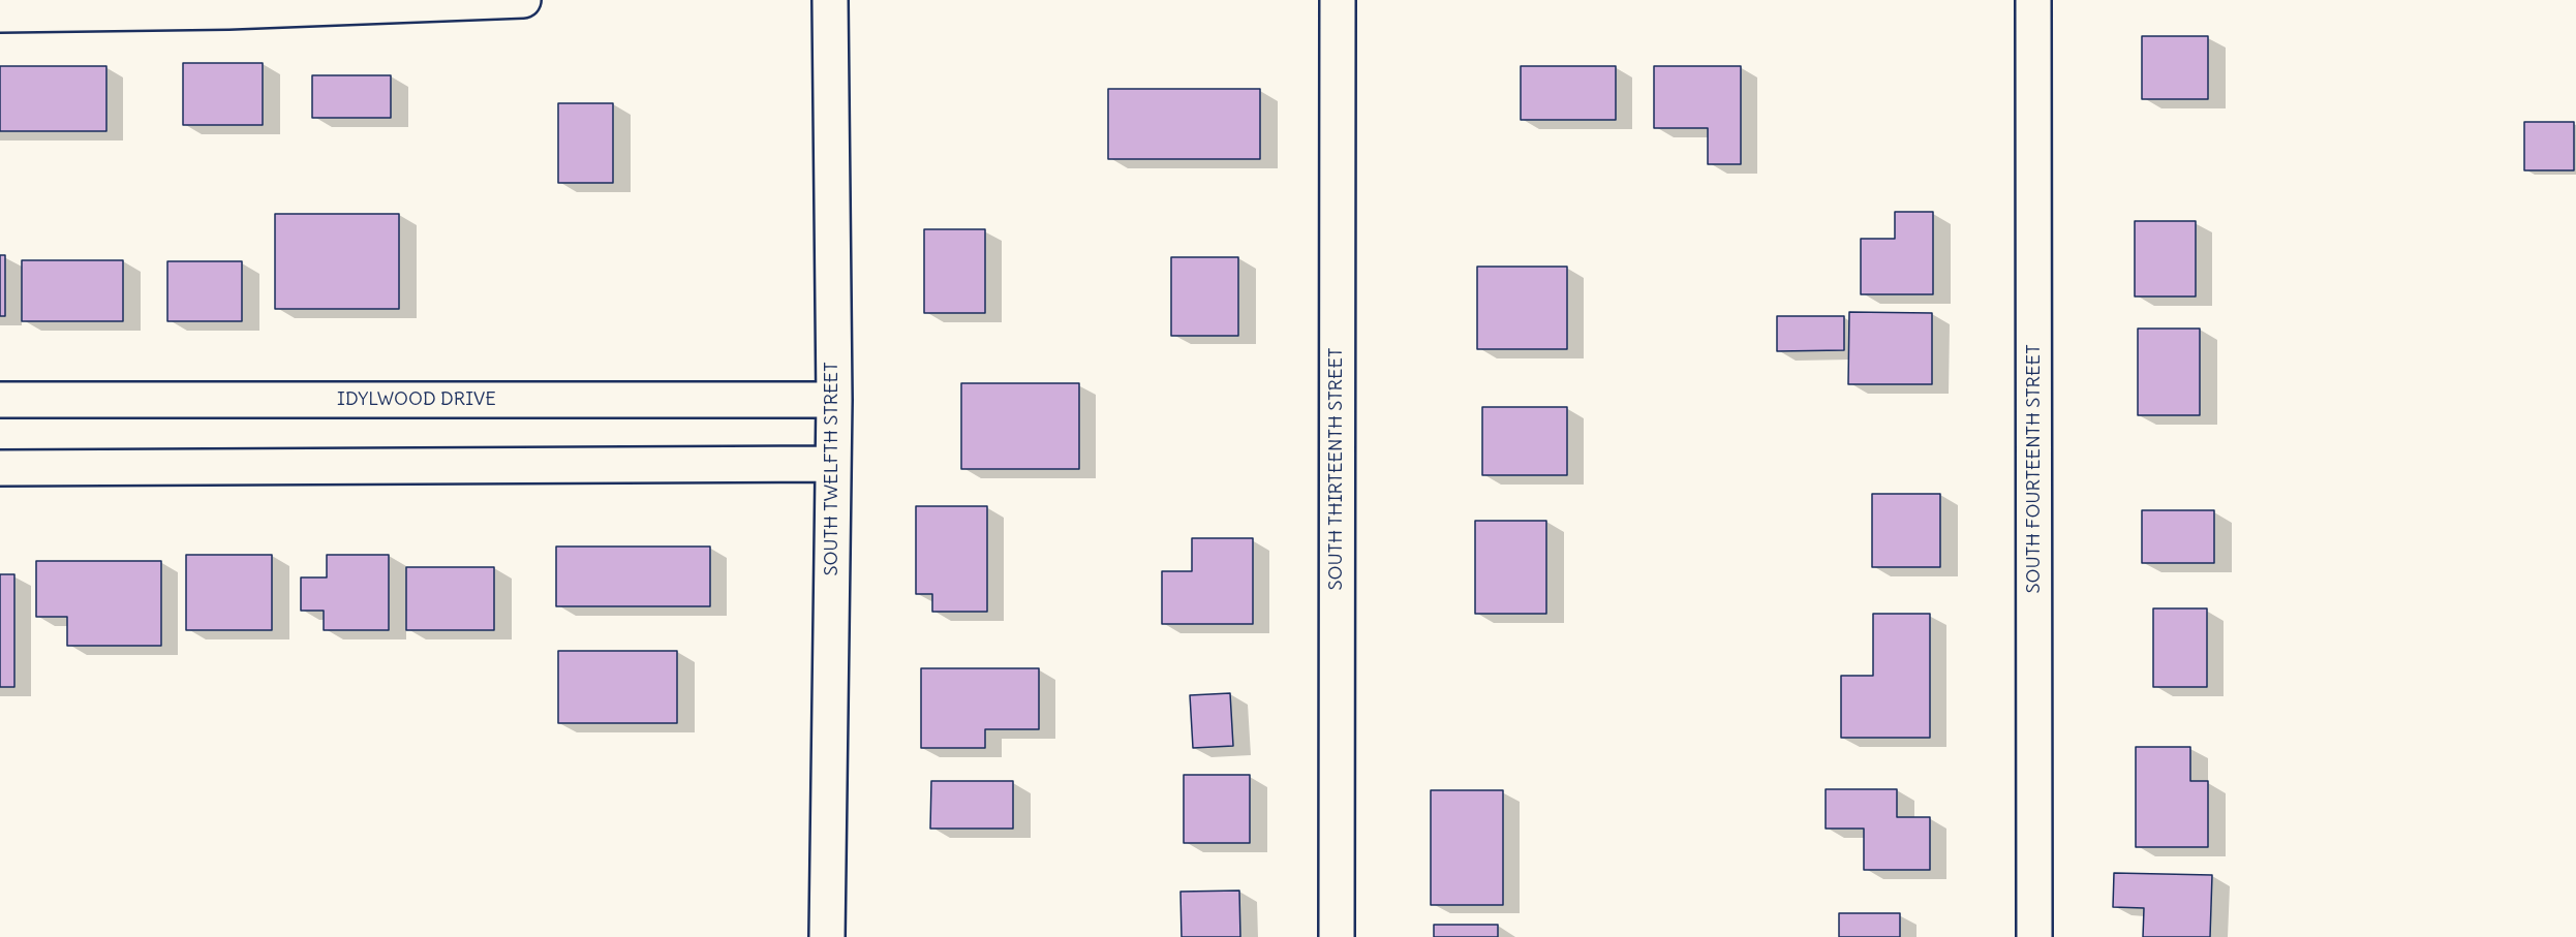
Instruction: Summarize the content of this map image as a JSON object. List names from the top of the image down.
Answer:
{
  "streets": {
    "street": [
      "IDYLWOOD DRIVE",
      "SOUTH TWELFTH STREET",
      "SOUTH THIRTEENTH STREET",
      "SOUTH FOURTEENTH STREET"
    ]
  },
  "crossings": [
    ["IDYLWOOD DRIVE", "SOUTH TWELFTH STREET"]
  ]
}
